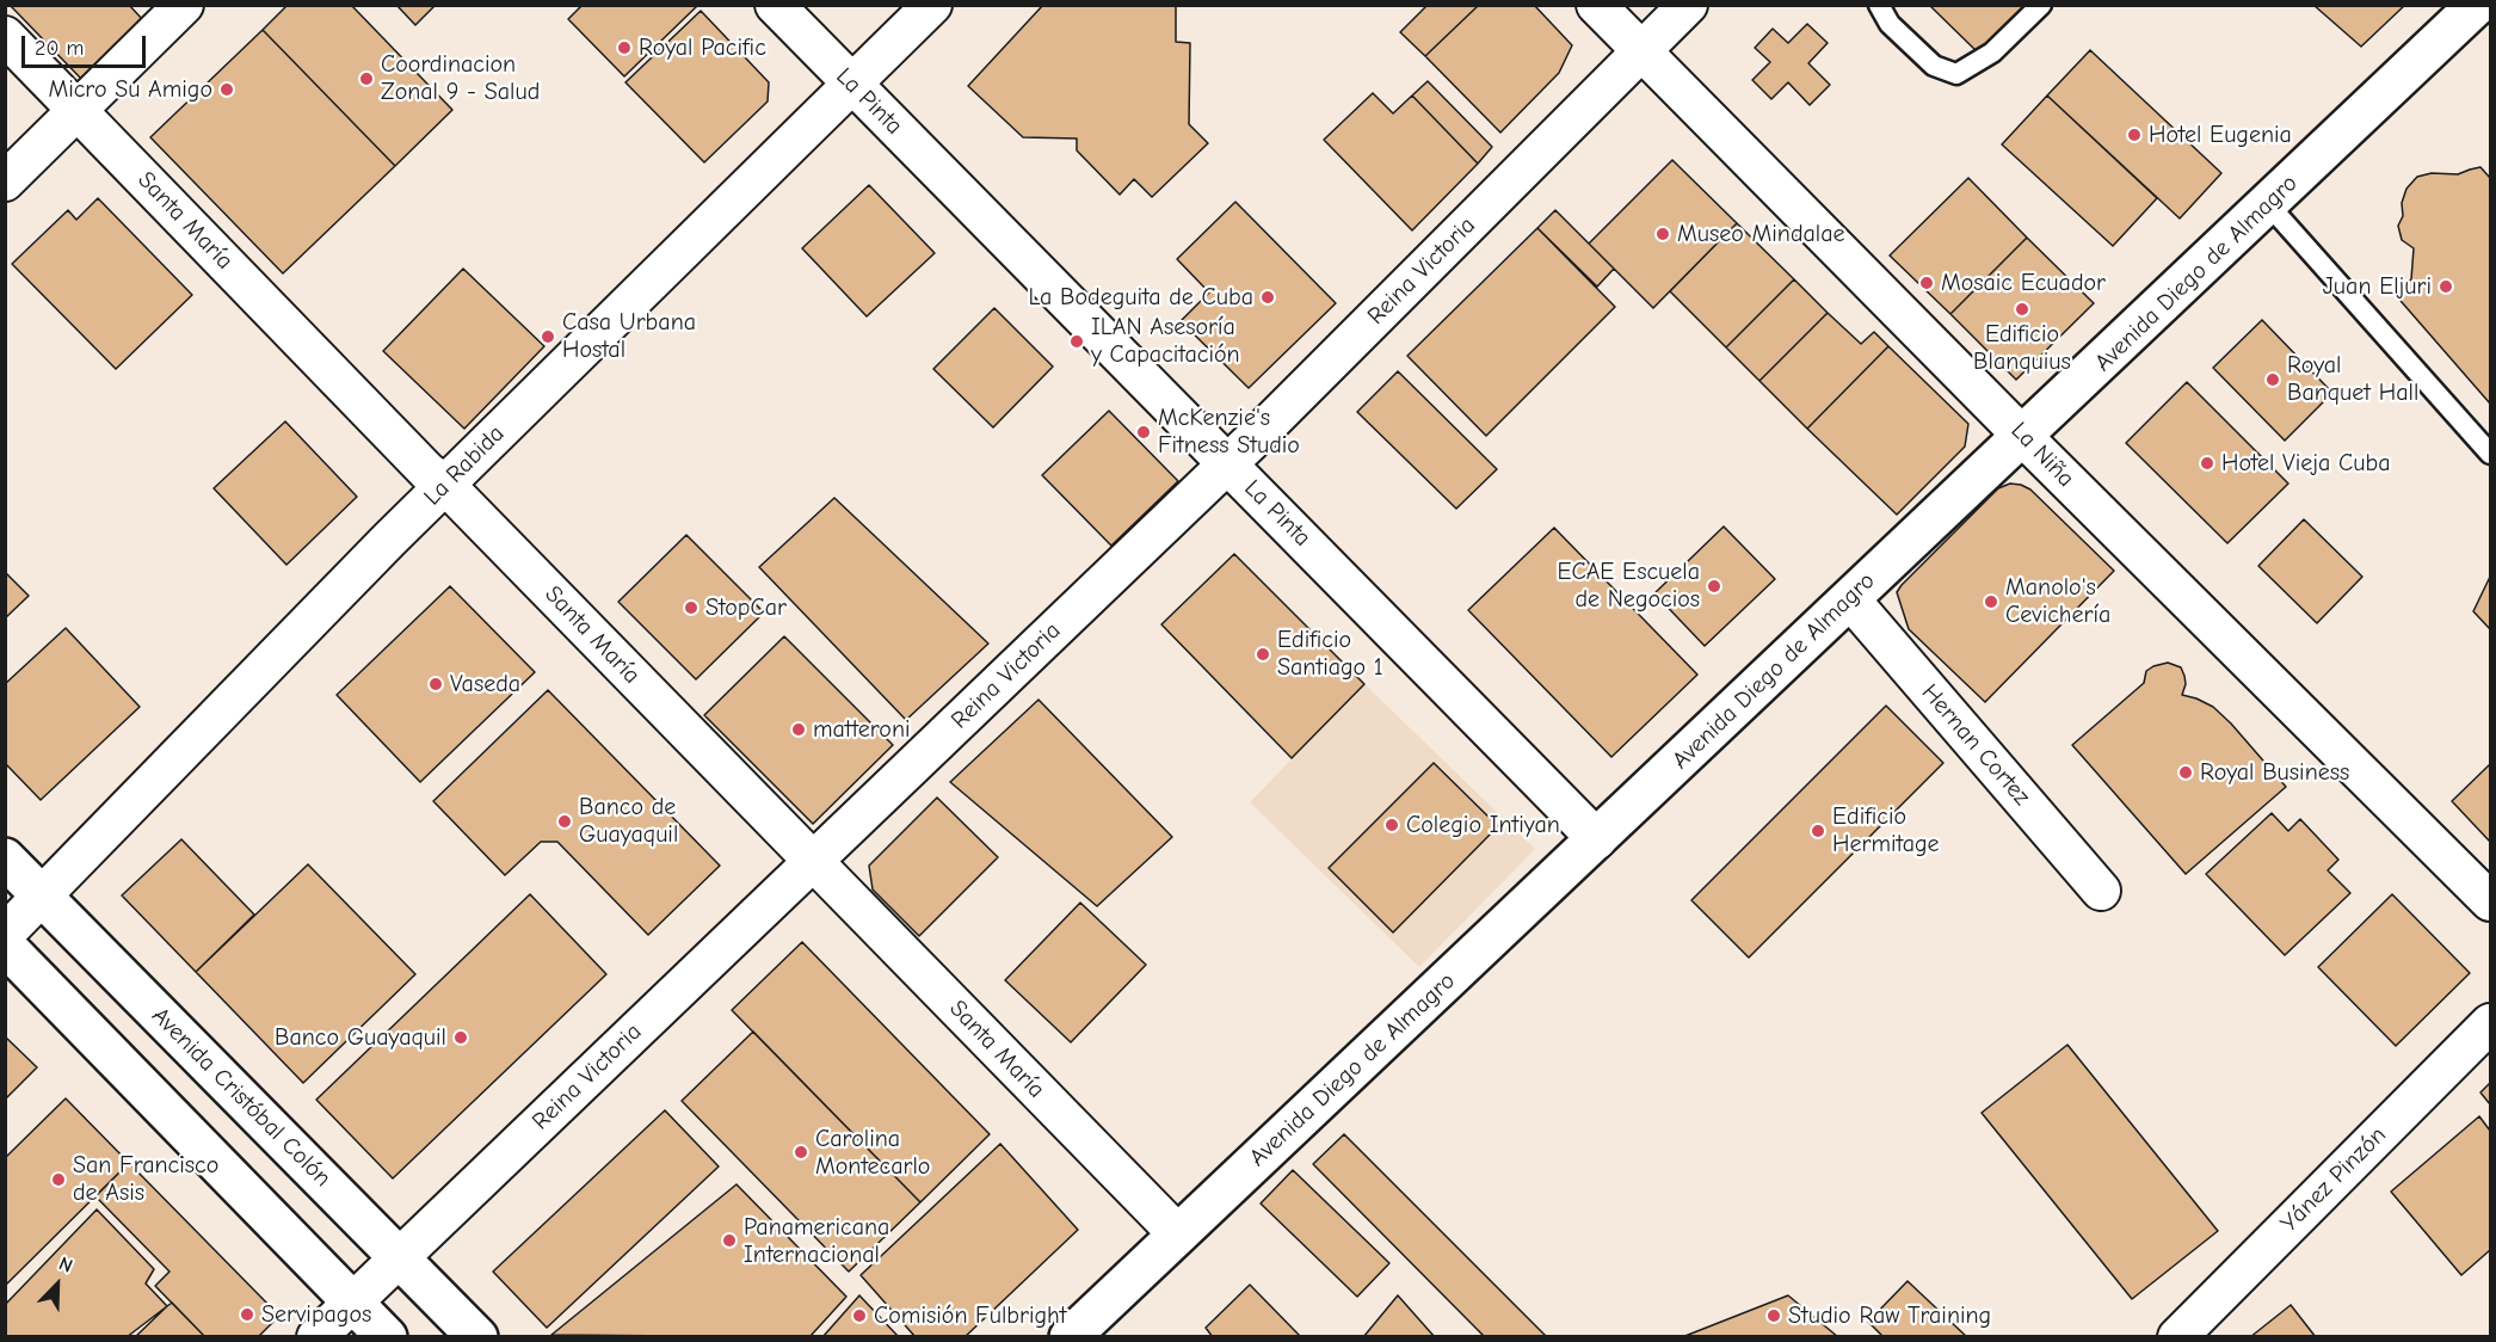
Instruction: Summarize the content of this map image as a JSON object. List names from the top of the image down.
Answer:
{
  "streets": {
    "street": [
      "La Pinta",
      "Santa María",
      "Reina Victoria",
      "Avenida Diego de Almagro",
      "La Niña",
      "La Rabida",
      "Hernan Cortez",
      "Avenida Cristóbal Colón",
      "Yánez Pinzón"
    ]
  },
  "crossings": [
    ["La Pinta", "Reina Victoria"],
    ["La Pinta", "Avenida Diego de Almagro"],
    ["La Pinta", "La Rabida"],
    ["Santa María", "Reina Victoria"],
    ["Santa María", "Avenida Diego de Almagro"],
    ["Santa María", "La Rabida"],
    ["Reina Victoria", "La Niña"],
    ["Reina Victoria", "Avenida Cristóbal Colón"],
    ["Avenida Diego de Almagro", "La Niña"],
    ["Avenida Diego de Almagro", "Hernan Cortez"],
    ["La Rabida", "Avenida Cristóbal Colón"]
  ],
  "places": [
    "Royal Pacific",
    "Coordinacion Zonal 9 - Salud",
    "Micro Su Amigo",
    "Hotel Eugenia",
    "Museo Mindalae",
    "Mosaic Ecuador",
    "Juan Eljuri",
    "La Bodeguita de Cuba",
    "Edificio Blanquius",
    "Casa Urbana Hostal",
    "ILAN Asesoría y Capacitación",
    "Royal Banquet Hall",
    "McKenzie's Fitness Studio",
    "Hotel Vieja Cuba",
    "ECAE Escuela de Negocios",
    "Manolo's Cevichería",
    "StopCar",
    "Edificio Santiago 1",
    "Vaseda",
    "matteroni",
    "Royal Business",
    "Banco de Guayaquil",
    "Colegio Intiyan",
    "Edificio Hermitage",
    "Banco Guayaquil",
    "Carolina Montecarlo",
    "San Francisco de Asis",
    "Panamericana Internacional",
    "Servipagos",
    "Comisión Fulbright",
    "Studio Raw Training"
  ],
  "scale_bar": "20 m",
  "north": "top right"
}
